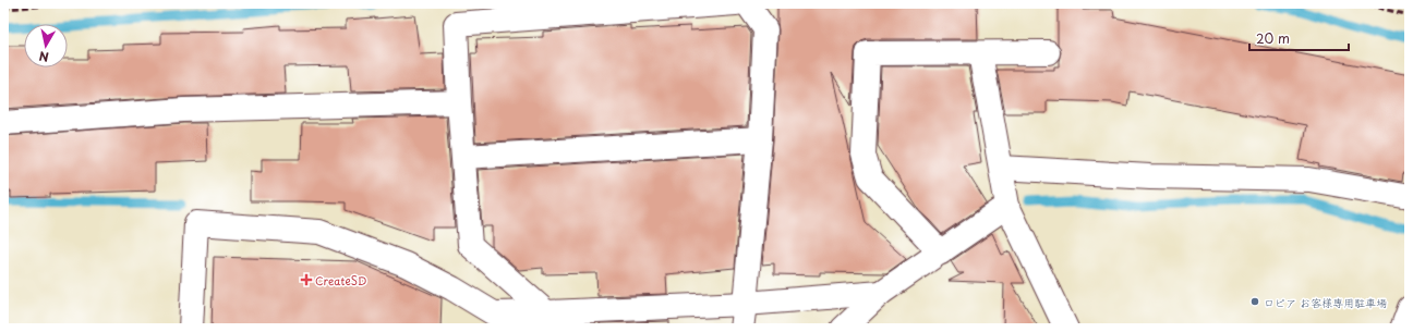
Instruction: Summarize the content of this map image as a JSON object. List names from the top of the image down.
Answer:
{
  "places": {
    "health": ["CreateSD"],
    "other": ["ロピア お客様専用駐車場"]
  },
  "scale_bar": "20 m",
  "north": "bottom"
}
